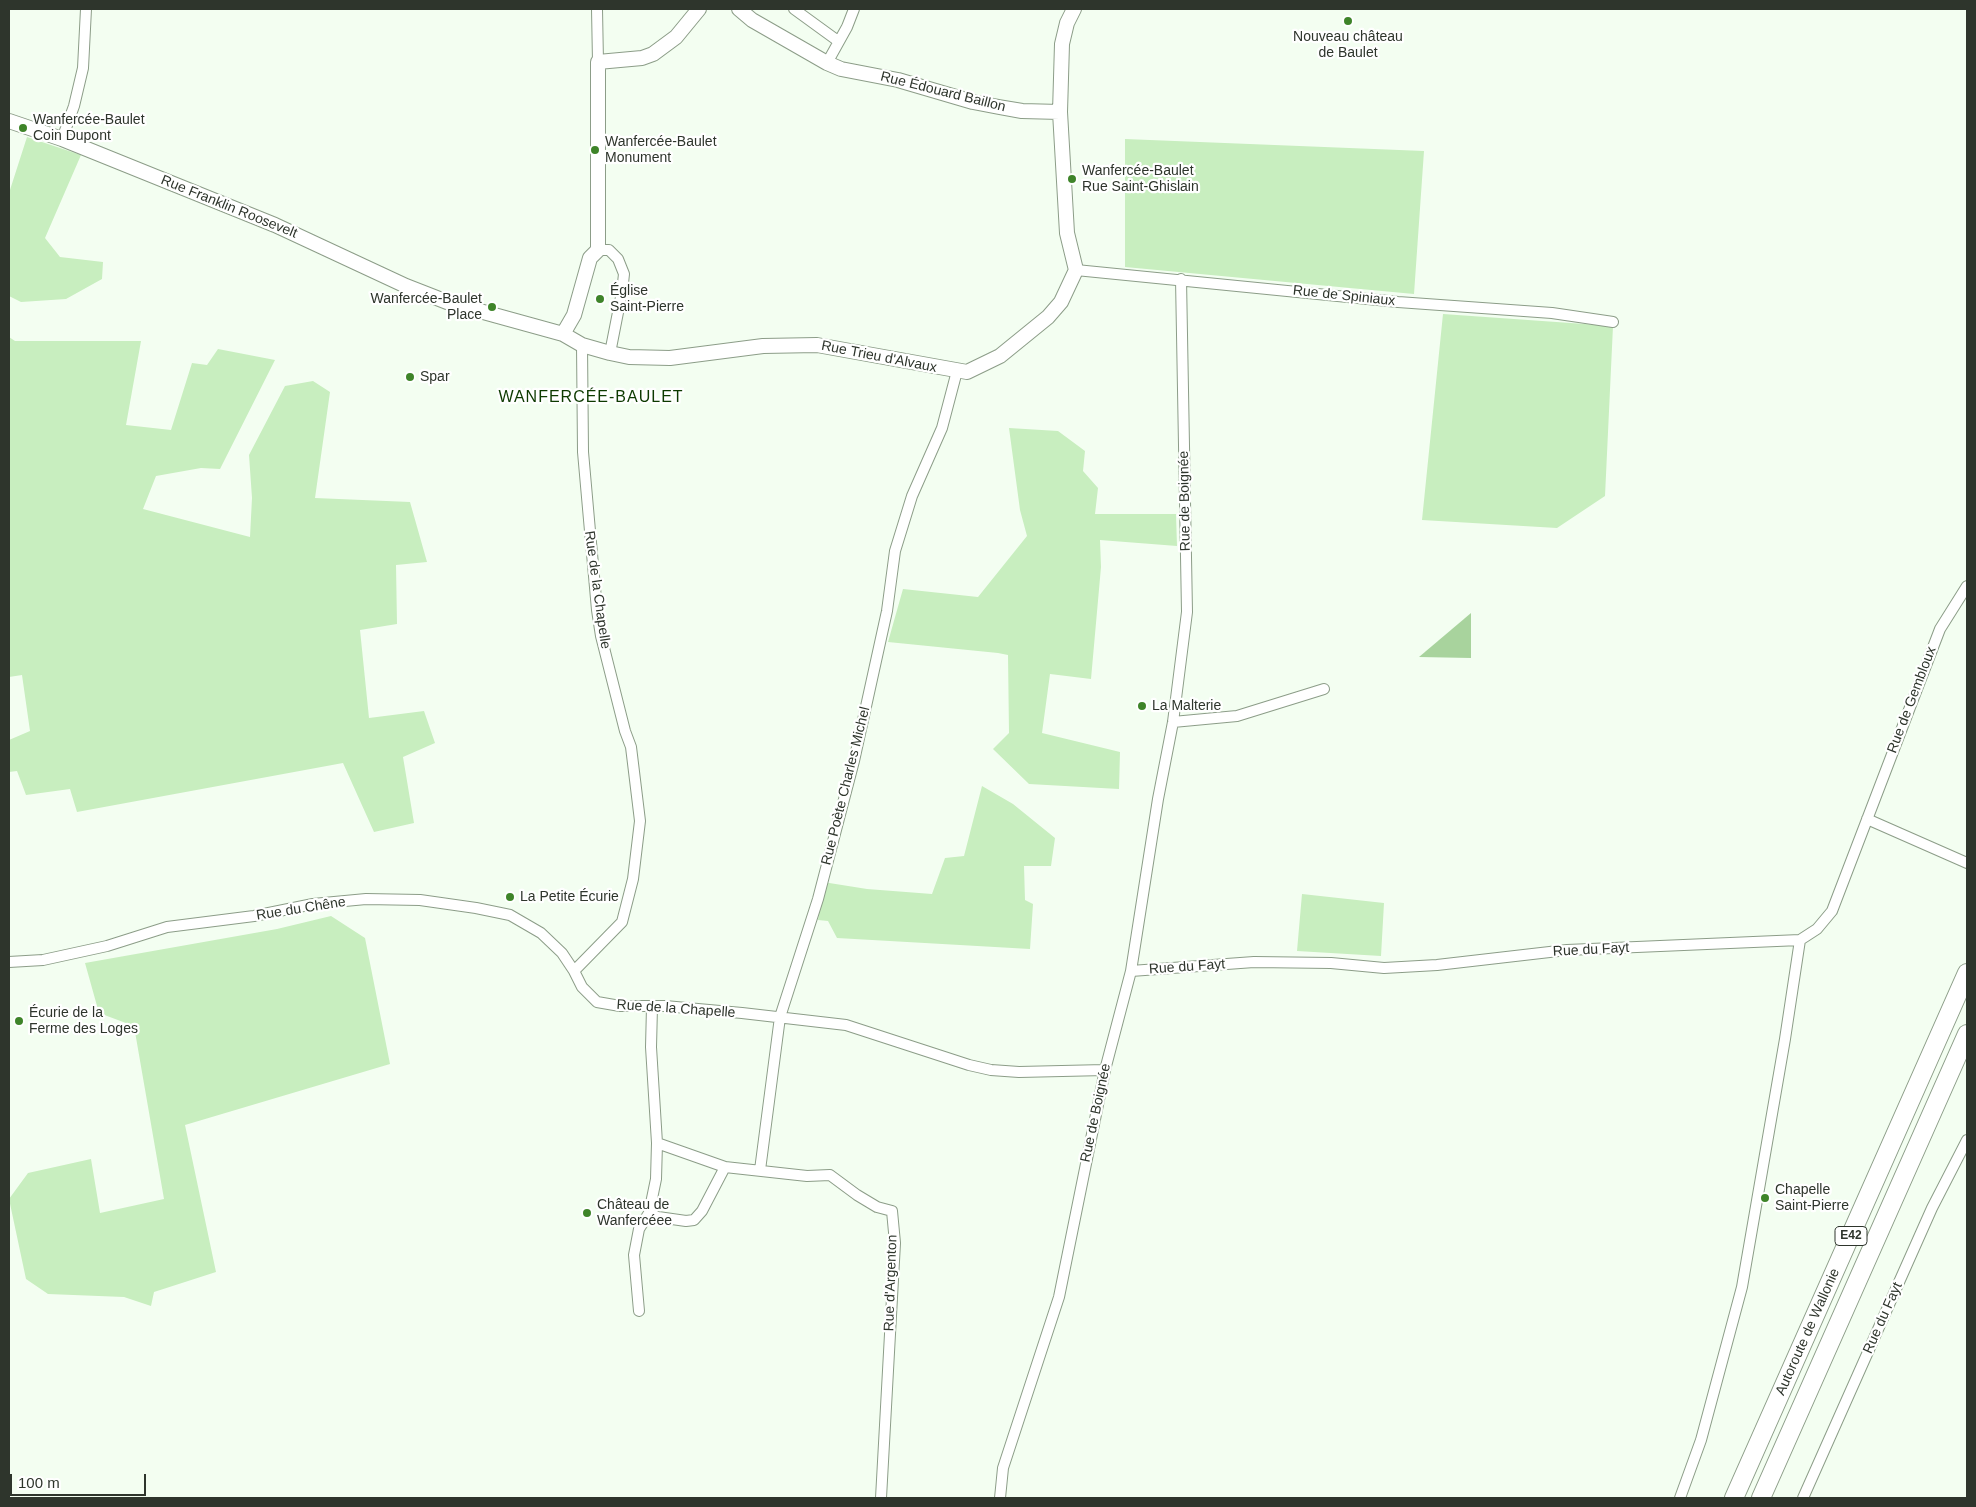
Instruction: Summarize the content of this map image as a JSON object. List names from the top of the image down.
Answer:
{
  "streets": {
    "highway": ["E42", "Autoroute de Wallonie"],
    "main road": ["Rue Édouard Baillon", "Rue Franklin Roosevelt", "Rue Trieu d'Alvaux"],
    "street": [
      "Rue de Spiniaux",
      "Rue de Boignée",
      "Rue de la Chapelle",
      "Rue de Gembloux",
      "Rue Poète Charles Michel",
      "Rue du Chêne",
      "Rue du Fayt",
      "Rue d'Argenton"
    ]
  },
  "crossings": [
    ["Rue Franklin Roosevelt", "Rue Trieu d'Alvaux"],
    ["Rue de Spiniaux", "Rue Trieu d'Alvaux"],
    ["Rue de Spiniaux", "Rue de Boignée"],
    ["Rue Trieu d'Alvaux", "Rue de la Chapelle"],
    ["Rue Trieu d'Alvaux", "Rue Poète Charles Michel"],
    ["Rue de Boignée", "Rue de la Chapelle"],
    ["Rue de Boignée", "Rue du Fayt"],
    ["Rue de la Chapelle", "Rue Poète Charles Michel"],
    ["Rue de la Chapelle", "Rue du Chêne"],
    ["Rue Poète Charles Michel", "Rue d'Argenton"]
  ],
  "districts": ["WANFERCÉE-BAULET"],
  "places": [
    "Nouveau château de Baulet",
    "Wanfercée-Baulet Coin Dupont",
    "Wanfercée-Baulet Monument",
    "Wanfercée-Baulet Rue Saint-Ghislain",
    "Église Saint-Pierre",
    "Wanfercée-Baulet Place",
    "Spar",
    "La Malterie",
    "La Petite Écurie",
    "Écurie de la Ferme des Loges",
    "Chapelle Saint-Pierre",
    "Château de Wanfercéee"
  ],
  "scale_bar": "100 m"
}
